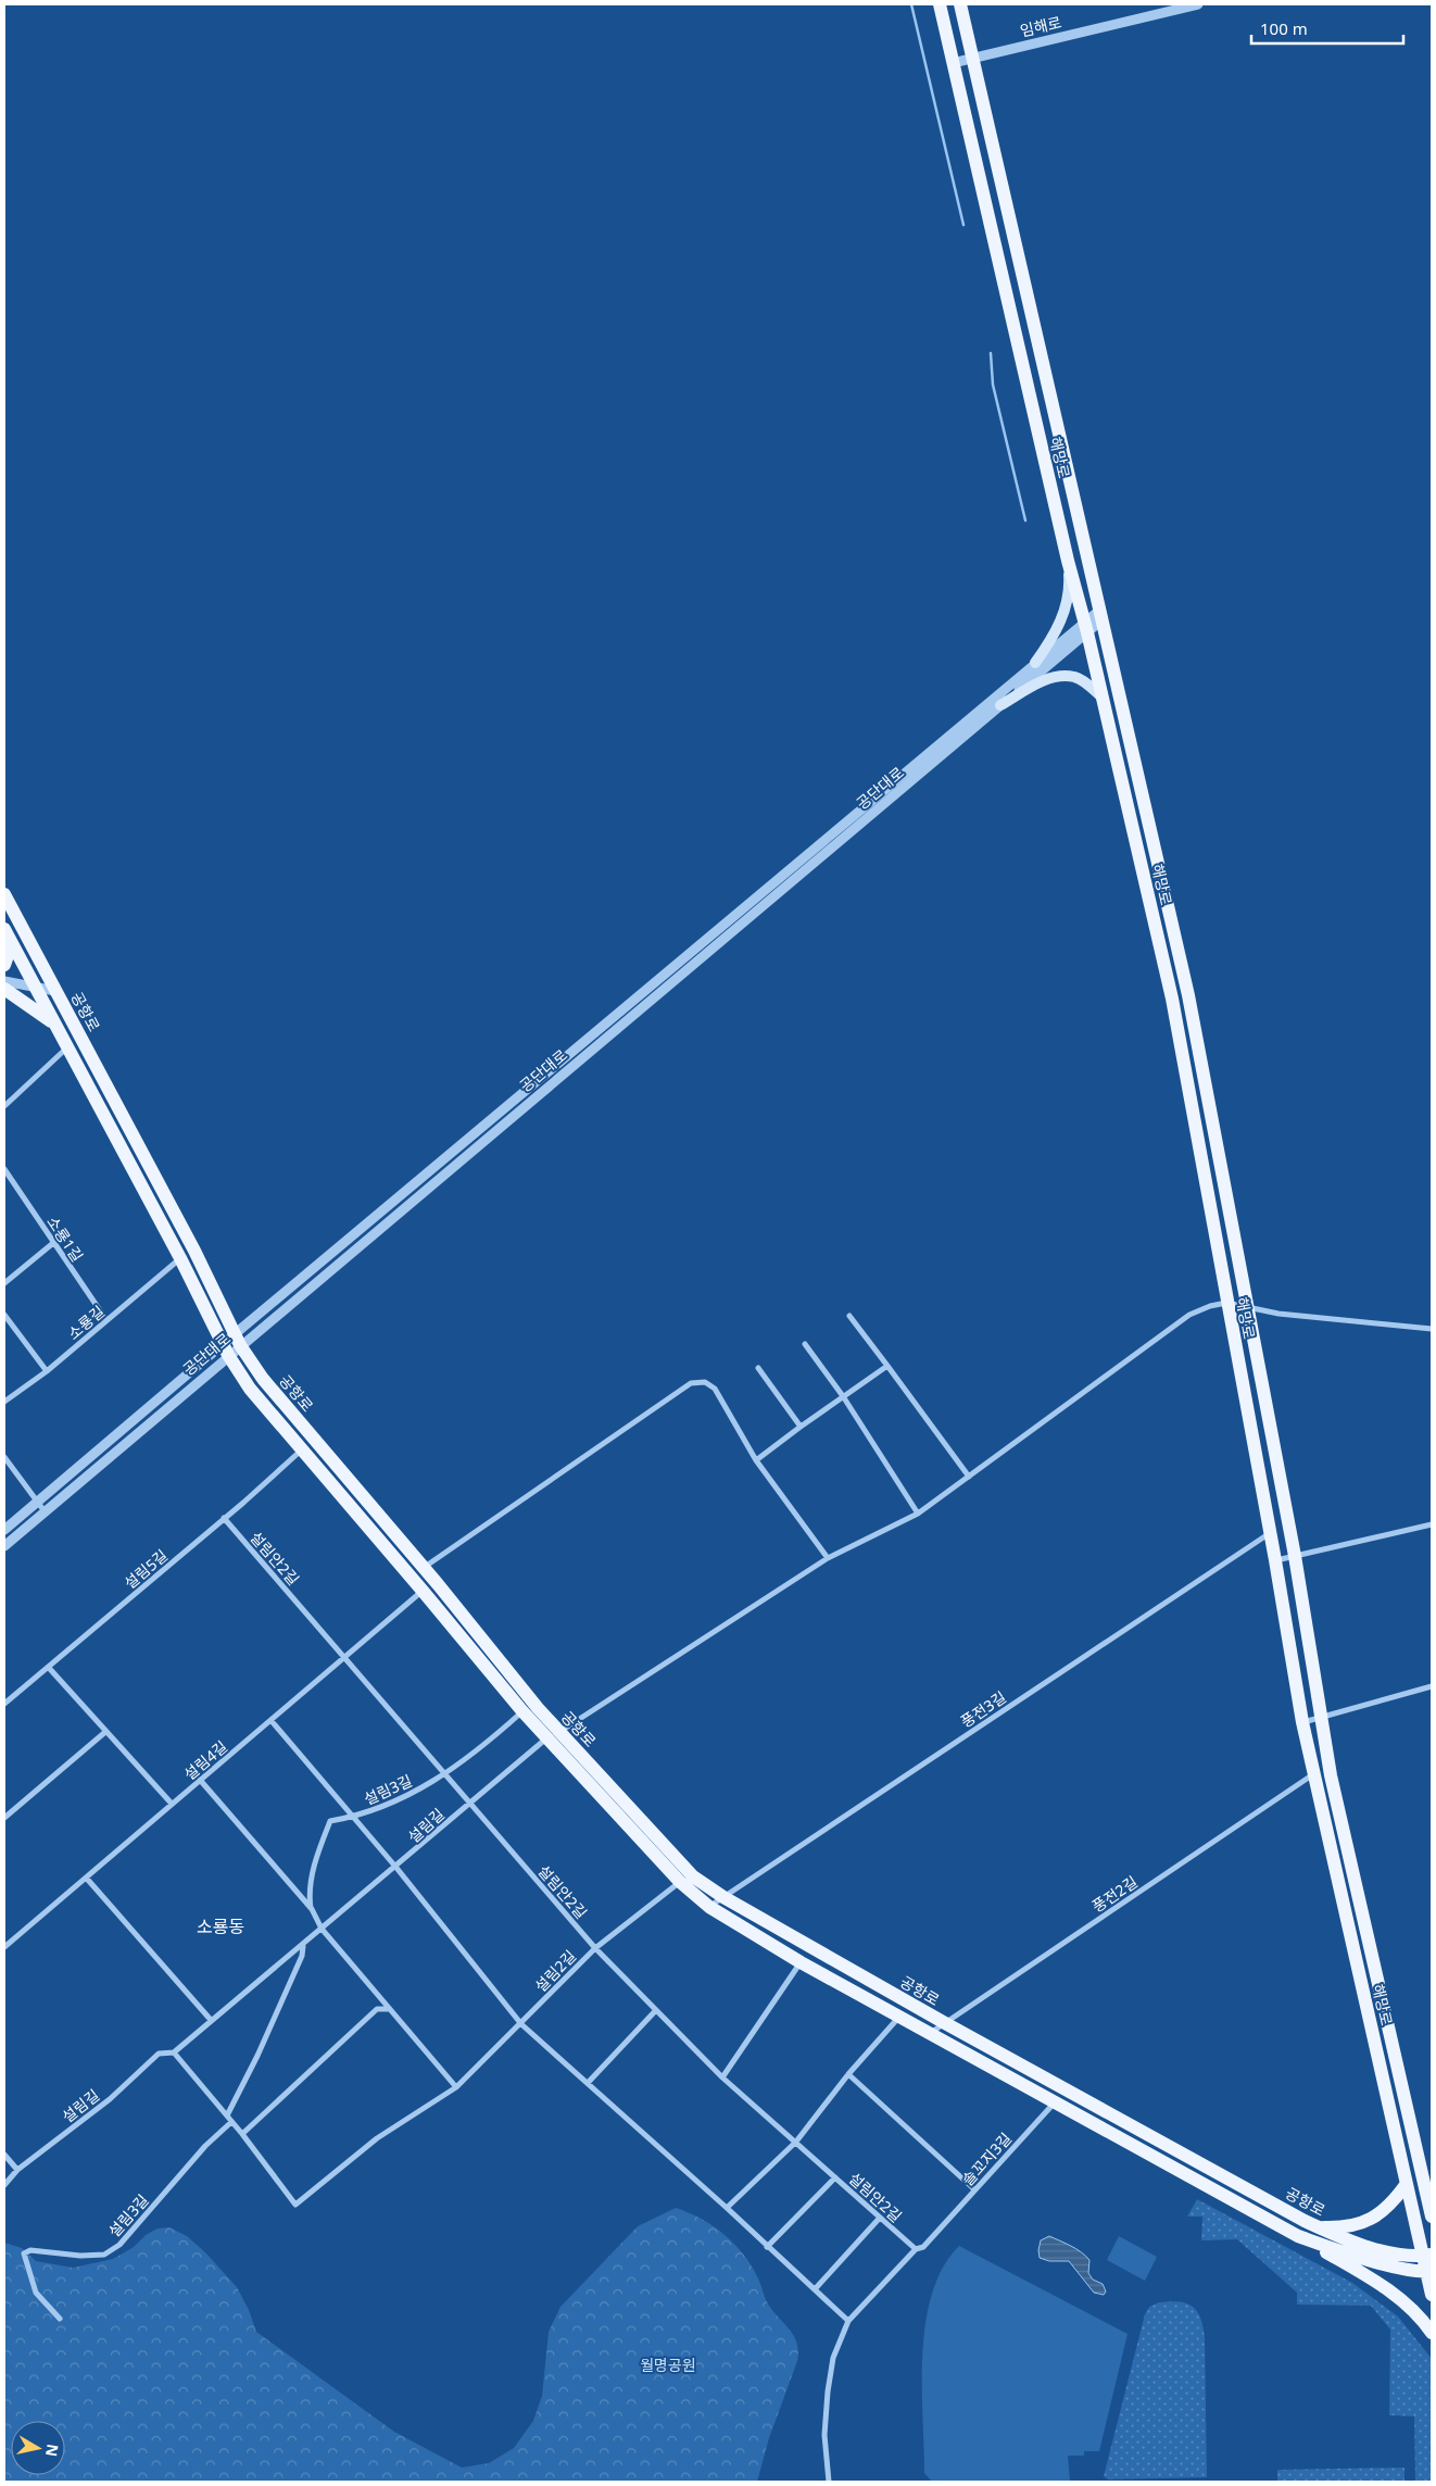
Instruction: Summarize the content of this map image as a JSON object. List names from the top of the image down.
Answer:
{
  "streets": {
    "main road": ["해망로", "공항로"],
    "street": [
      "임해로",
      "공단대로",
      "소룡1길",
      "소룡길",
      "설림안2길",
      "설림5길",
      "풍전3길",
      "설림4길",
      "설림3길",
      "설림길",
      "풍전2길",
      "설림2길",
      "솔꼬지3길"
    ]
  },
  "crossings": [
    ["임해로", "해망로"],
    ["해망로", "공단대로"],
    ["해망로", "공항로"],
    ["해망로", "풍전3길"],
    ["해망로", "설림길"],
    ["해망로", "풍전2길"],
    ["공단대로", "공항로"],
    ["공항로", "소룡길"],
    ["공항로", "설림5길"],
    ["공항로", "풍전3길"],
    ["공항로", "설림4길"],
    ["공항로", "설림3길"],
    ["공항로", "설림길"],
    ["공항로", "풍전2길"],
    ["공항로", "설림2길"],
    ["공항로", "솔꼬지3길"],
    ["소룡1길", "소룡길"],
    ["설림안2길", "설림5길"],
    ["설림안2길", "설림4길"],
    ["설림안2길", "설림3길"],
    ["설림안2길", "설림길"],
    ["설림안2길", "설림2길"],
    ["설림안2길", "솔꼬지3길"],
    ["설림3길", "설림2길"]
  ],
  "districts": ["소룡동"],
  "parks": ["월명공원"],
  "scale_bar": "100 m",
  "north": "right"
}
